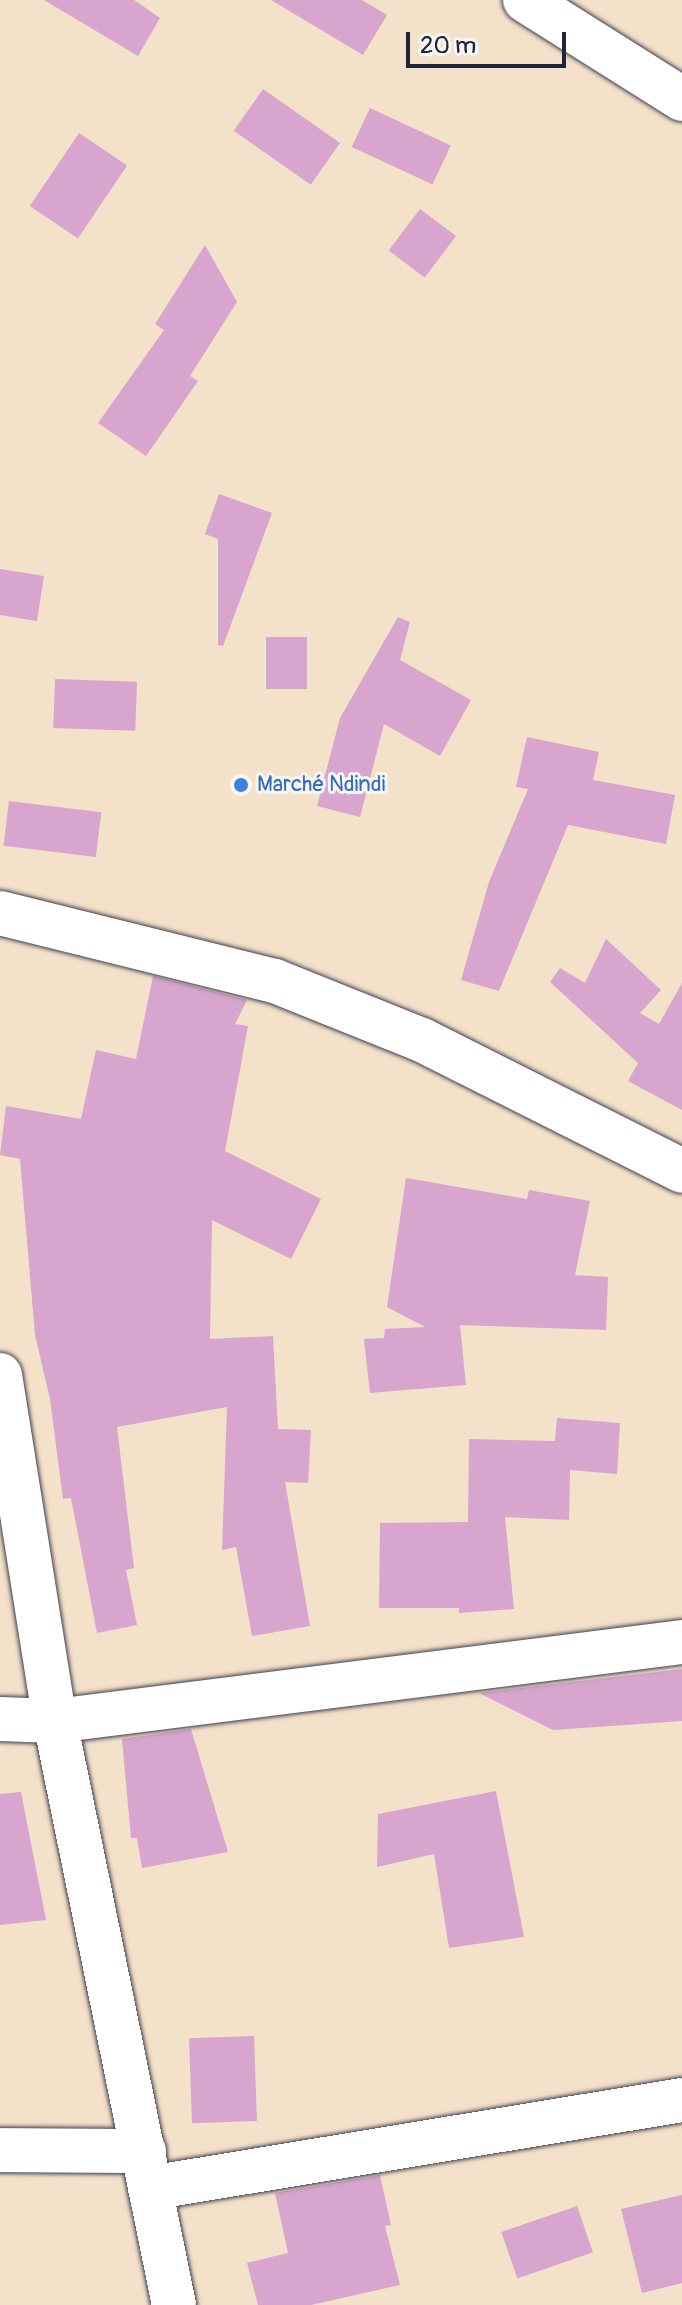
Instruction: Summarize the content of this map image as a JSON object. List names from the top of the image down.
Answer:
{
  "places": ["Marché Ndindi"],
  "scale_bar": "20 m"
}
